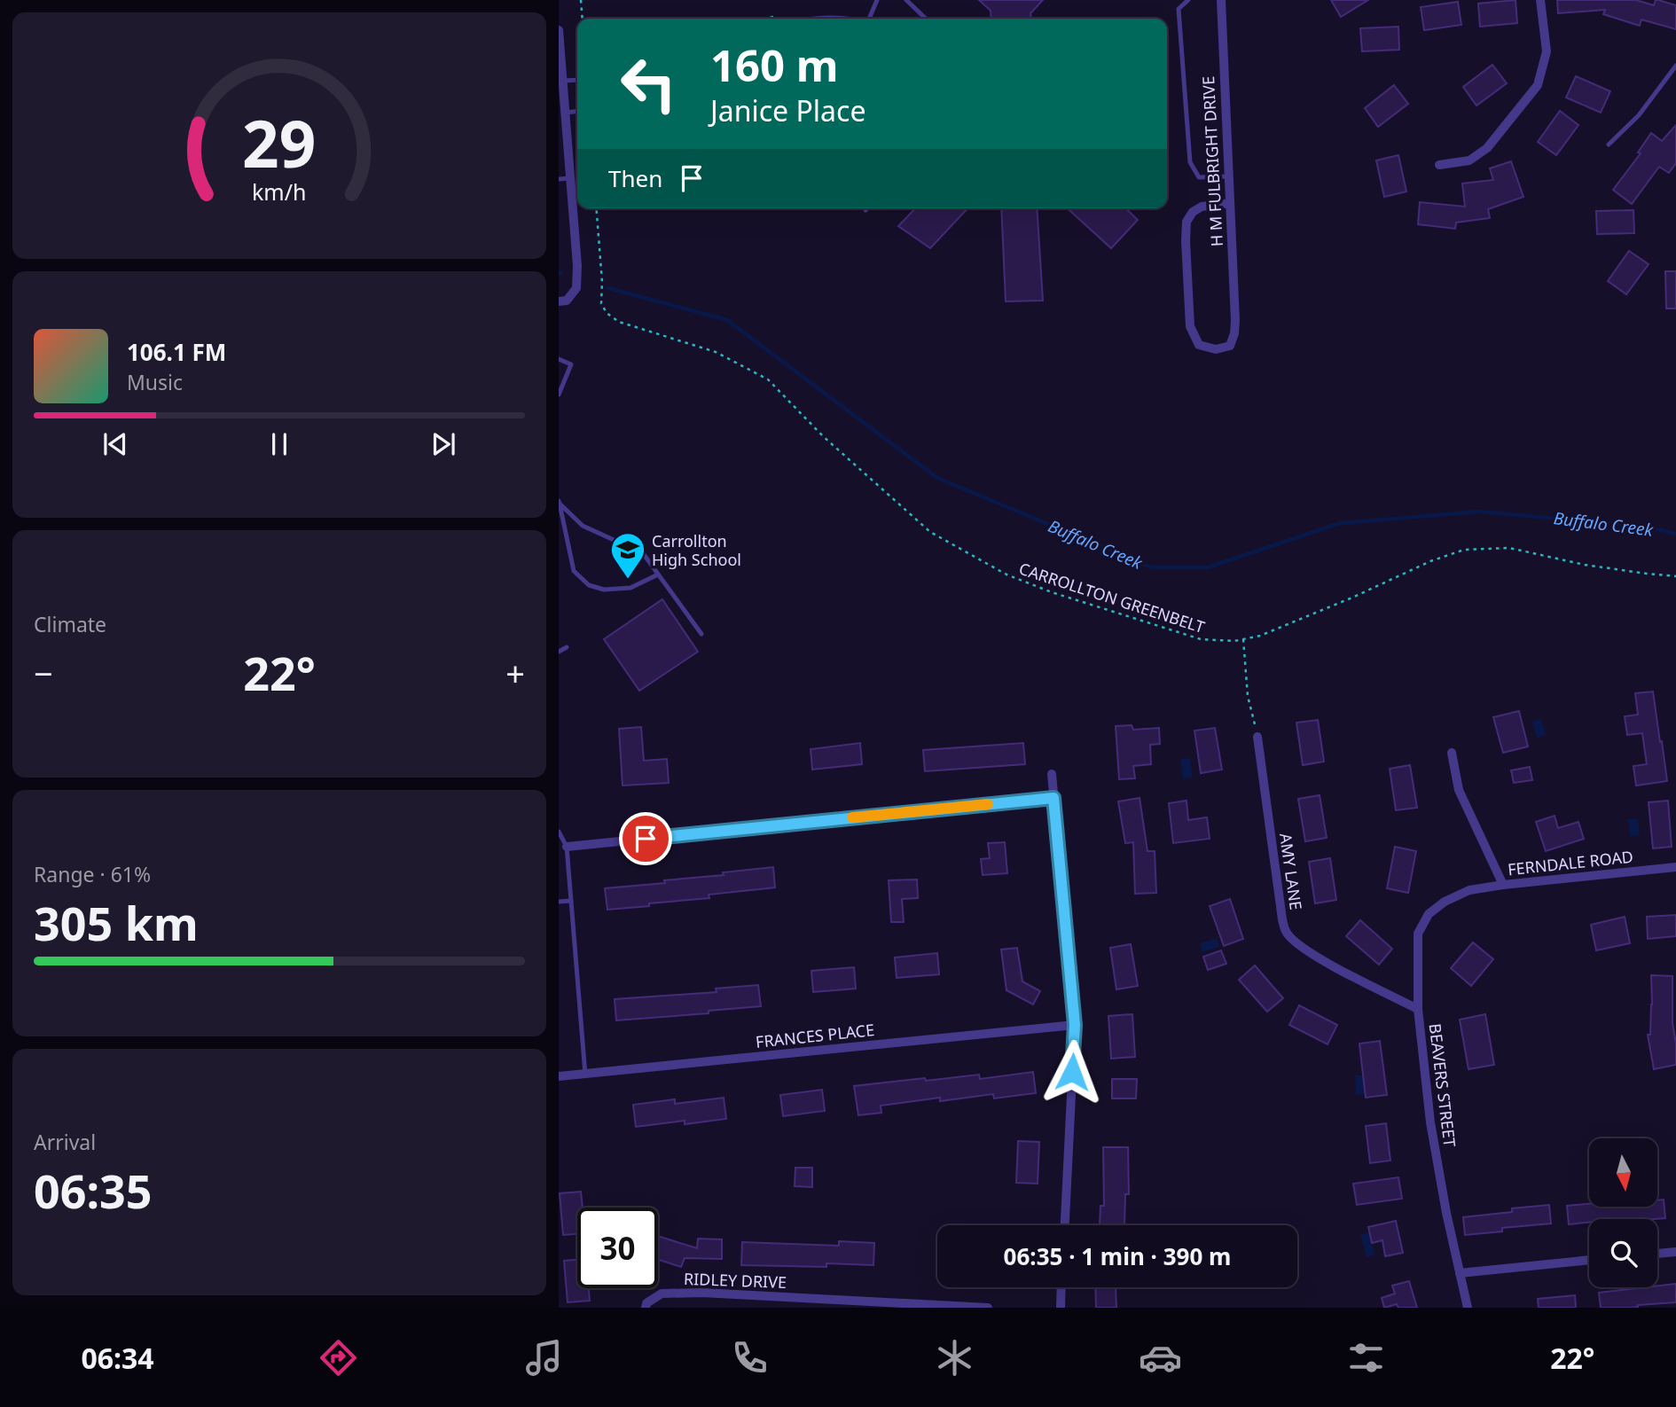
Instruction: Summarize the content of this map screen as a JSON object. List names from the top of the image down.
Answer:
{
  "streets": {
    "street": [
      "H M FULBRIGHT DRIVE",
      "FERNDALE ROAD",
      "AMY LANE",
      "FRANCES PLACE",
      "BEAVERS STREET",
      "RIDLEY DRIVE"
    ],
    "path": ["CARROLLTON GREENBELT"]
  },
  "crossings": [
    ["FERNDALE ROAD", "BEAVERS STREET"],
    ["AMY LANE", "BEAVERS STREET"]
  ],
  "water": ["Buffalo Creek"],
  "places": {
    "school or university": ["Carrollton High School"]
  },
  "north": "bottom",
  "page": {
    "turn": ["160 m", "Janice Place"],
    "then": "Then",
    "song": ["106.1 FM", "Music"],
    "tile": [
      "Climate",
      ["Range · 61%", "305 km"],
      ["Arrival", "06:35"]
    ],
    "heat": ["−", "22°", "+"],
    "limit": "30",
    "trip": "06:35 · 1 min · 390 m",
    "tabs": ["06:34", "22°"],
    "gauge": ["29", "km/h"]
  }
}
